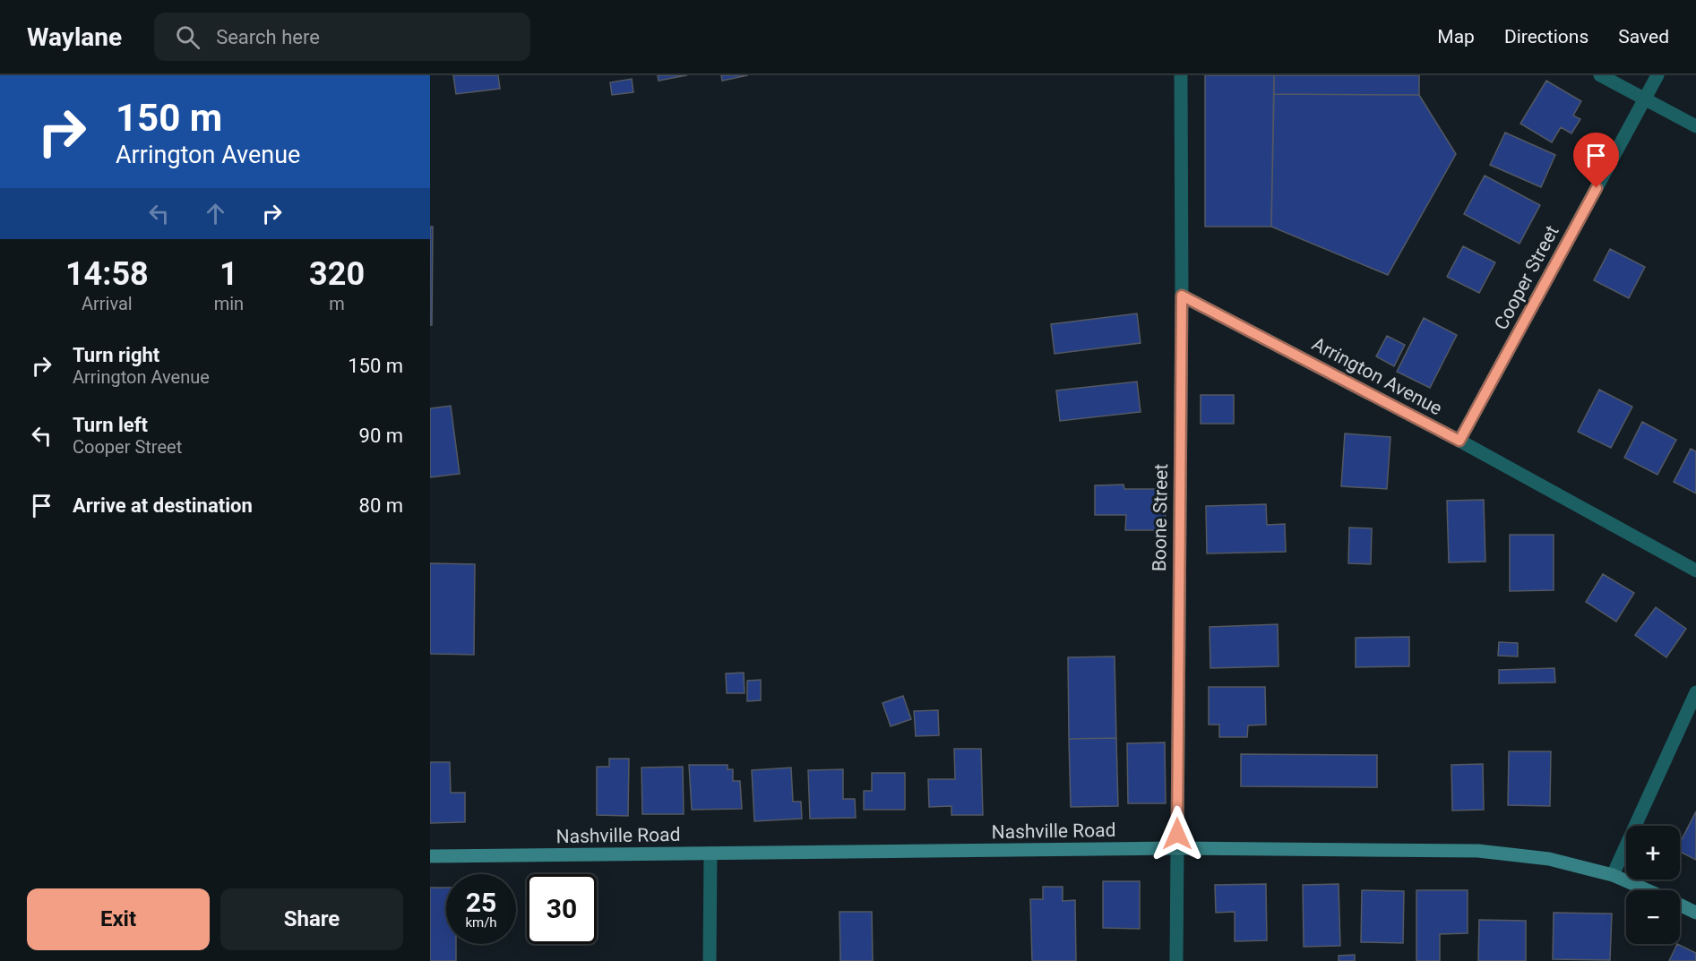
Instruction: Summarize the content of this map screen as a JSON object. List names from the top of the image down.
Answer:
{
  "streets": {
    "main road": ["Nashville Road"],
    "street": ["Cooper Street", "Arrington Avenue", "Boone Street"]
  },
  "crossings": [
    ["Cooper Street", "Arrington Avenue"],
    ["Arrington Avenue", "Boone Street"],
    ["Boone Street", "Nashville Road"]
  ],
  "page": {
    "header": "Waylane",
    "search": "Search here",
    "nav": ["Map", "Directions", "Saved"],
    "turn": ["150 m", "Arrington Avenue"],
    "eta": [
      "14:58",
      "Arrival",
      "1",
      "min",
      "320",
      "m"
    ],
    "list": [
      {
        "name": "Turn right",
        "note": "Arrington Avenue",
        "value": "150 m"
      },
      {
        "name": "Turn left",
        "note": "Cooper Street",
        "value": "90 m"
      },
      {
        "name": "Arrive at destination",
        "value": "80 m"
      }
    ],
    "map_buttons": ["+", "−"],
    "speed": "25 km/h",
    "limit": "30",
    "buttons": ["Exit", "Share"]
  }
}
